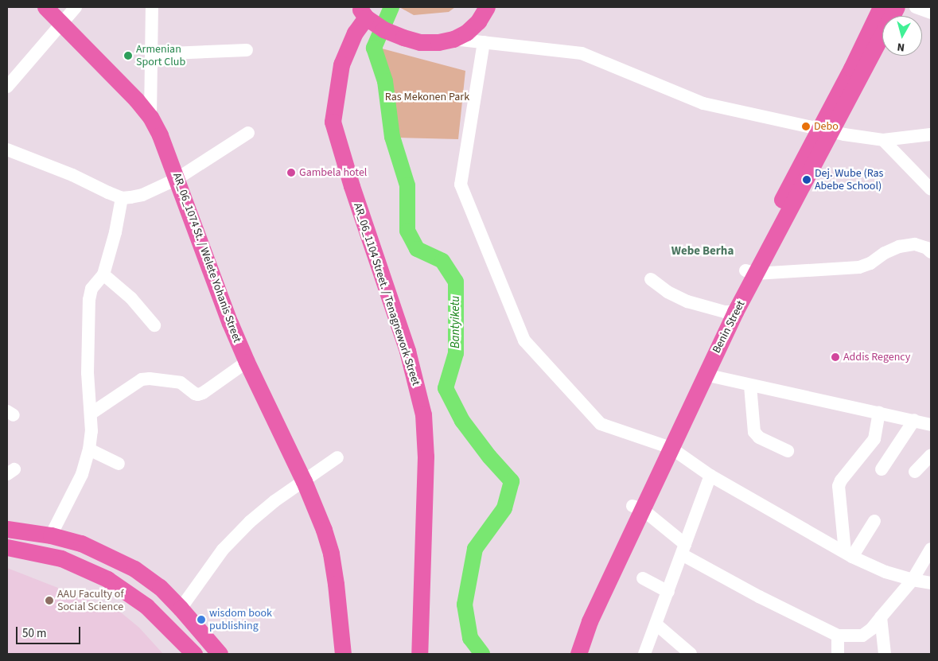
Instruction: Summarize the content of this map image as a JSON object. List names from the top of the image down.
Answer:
{
  "streets": {
    "main road": ["AR_06_1074 St. / Welete Yohanis Street", "AR_06_1104 Street. / Tenagnework Street", "Benin Street"]
  },
  "districts": ["Webe Berha"],
  "water": ["Bantyiketu"],
  "parks": ["Ras Mekonen Park"],
  "places": [
    "Armenian Sport Club",
    "Debo",
    "Gambela hotel",
    "Dej. Wube (Ras Abebe School)",
    "Addis Regency",
    "AAU Faculty of Social Science",
    "wisdom book publishing"
  ],
  "scale_bar": "50 m",
  "north": "bottom"
}
